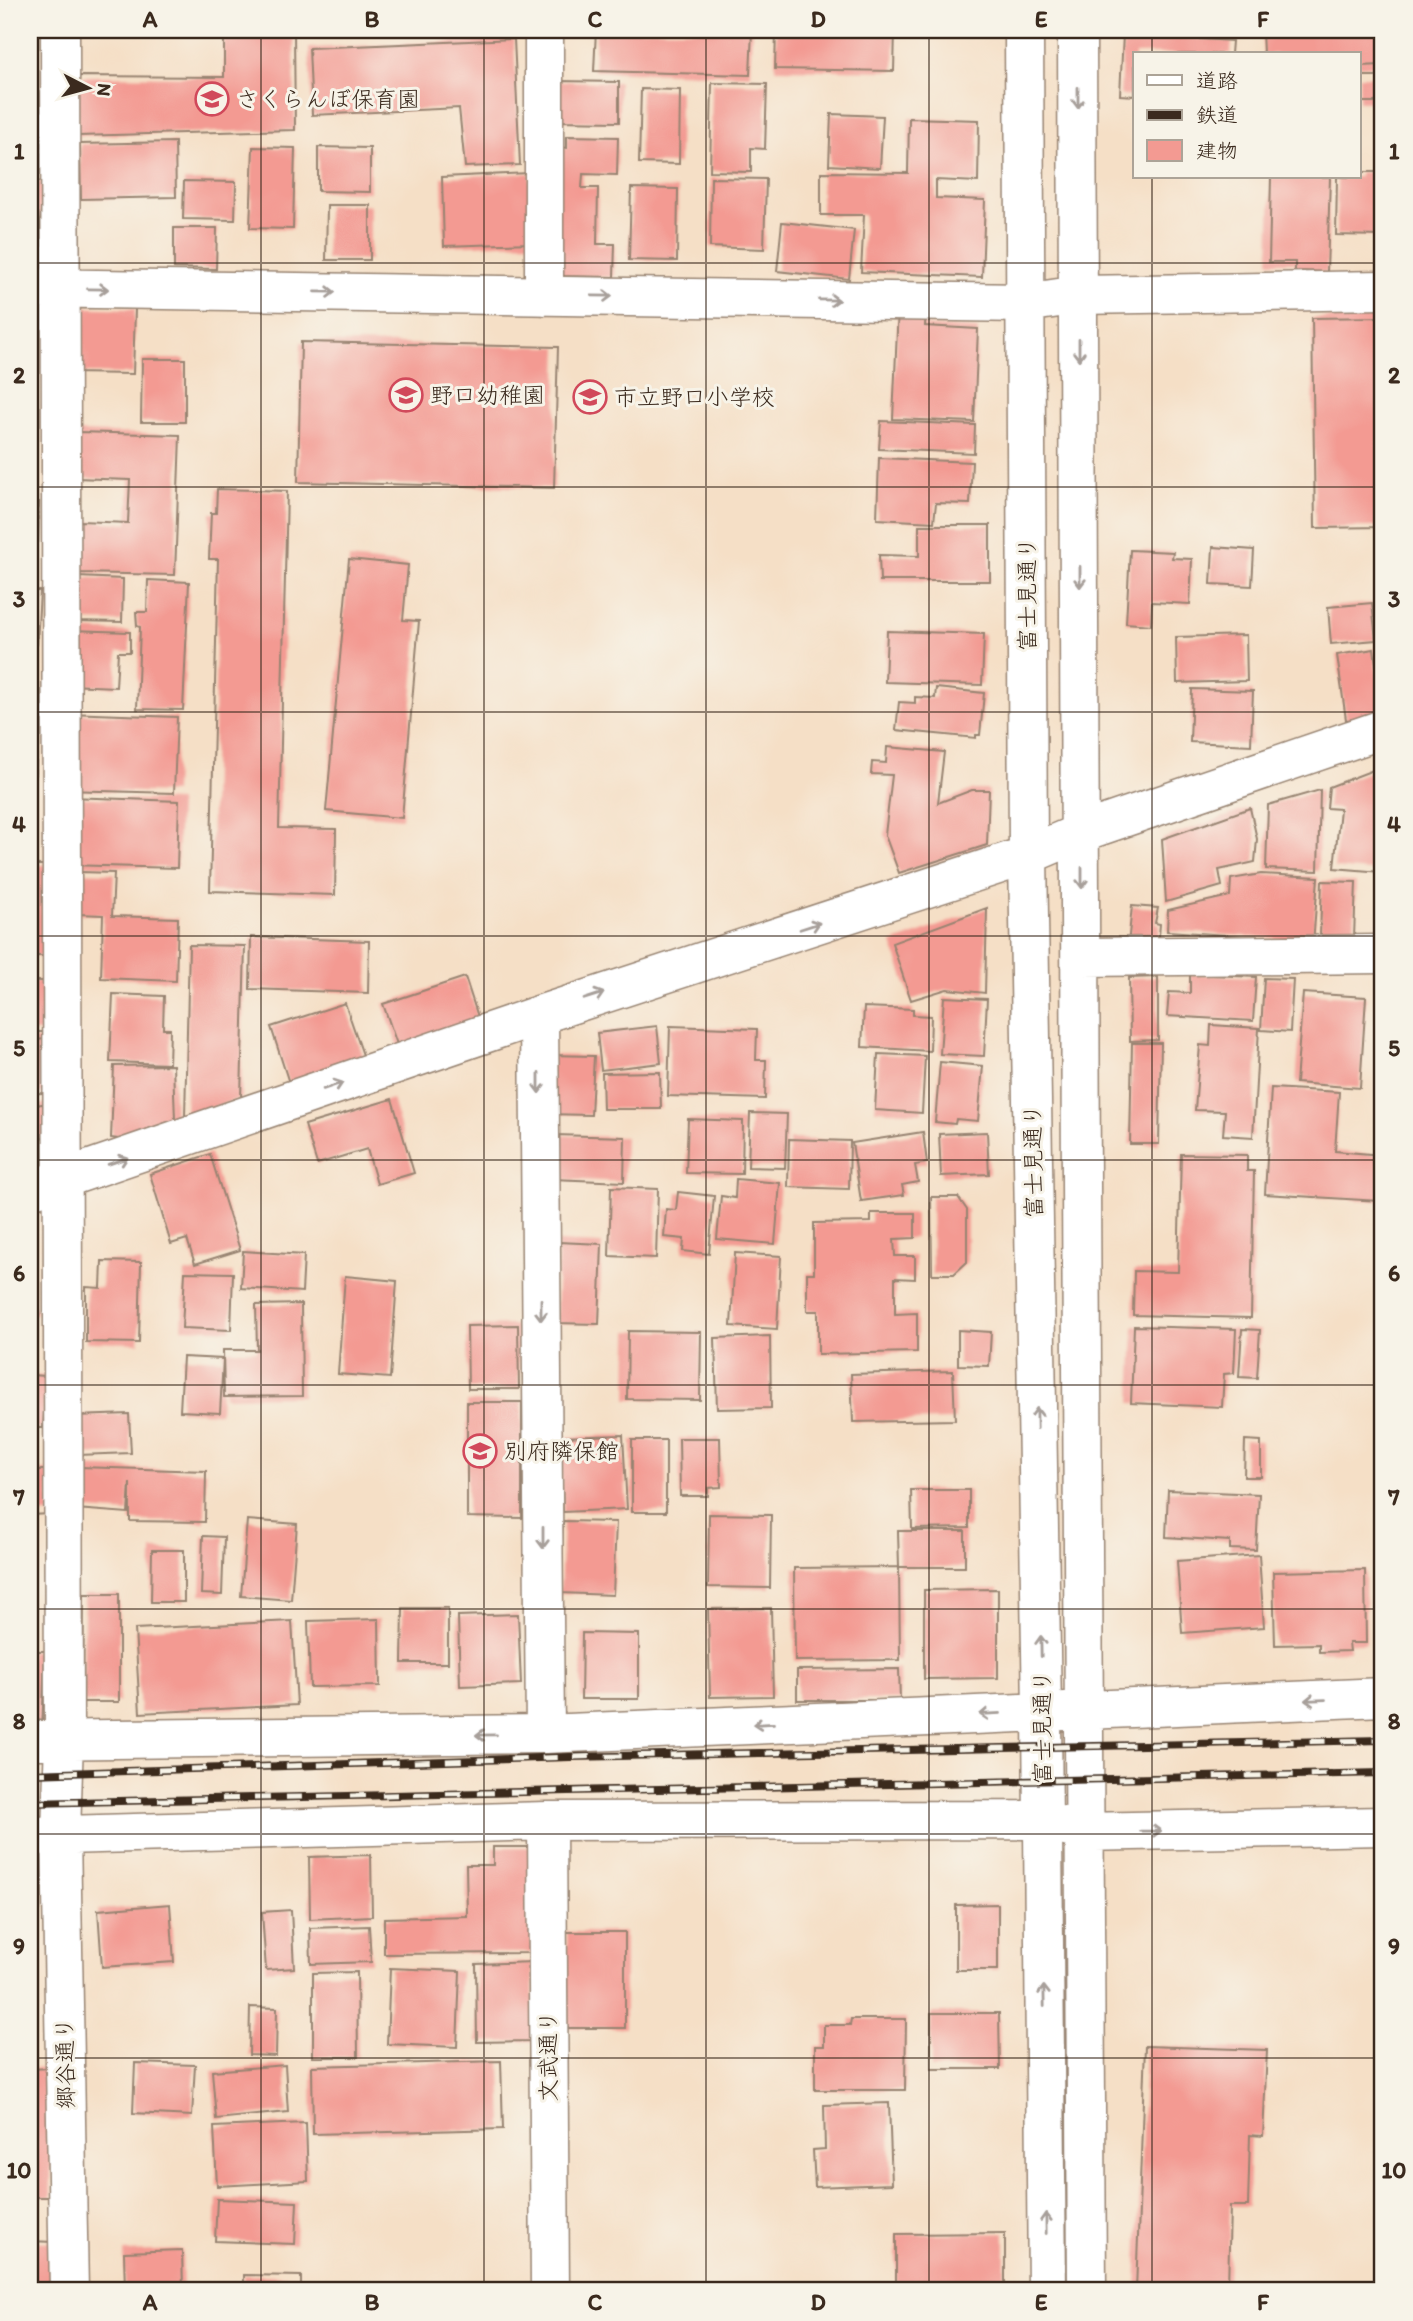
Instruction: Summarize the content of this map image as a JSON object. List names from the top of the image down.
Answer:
{
  "streets": {
    "street": ["富士見通り", "文武通り", "郷谷通り"]
  },
  "places": {
    "school or university": [
      "さくらんぼ保育園",
      "野口幼稚園",
      "市立野口小学校",
      "別府隣保館"
    ]
  },
  "legend": ["道路", "鉄道", "建物"],
  "north": "right",
  "grid": {
    "columns": [
      "A",
      "B",
      "C",
      "D",
      "E",
      "F"
    ],
    "rows": [
      "1",
      "2",
      "3",
      "4",
      "5",
      "6",
      "7",
      "8",
      "9",
      "10"
    ]
  }
}
